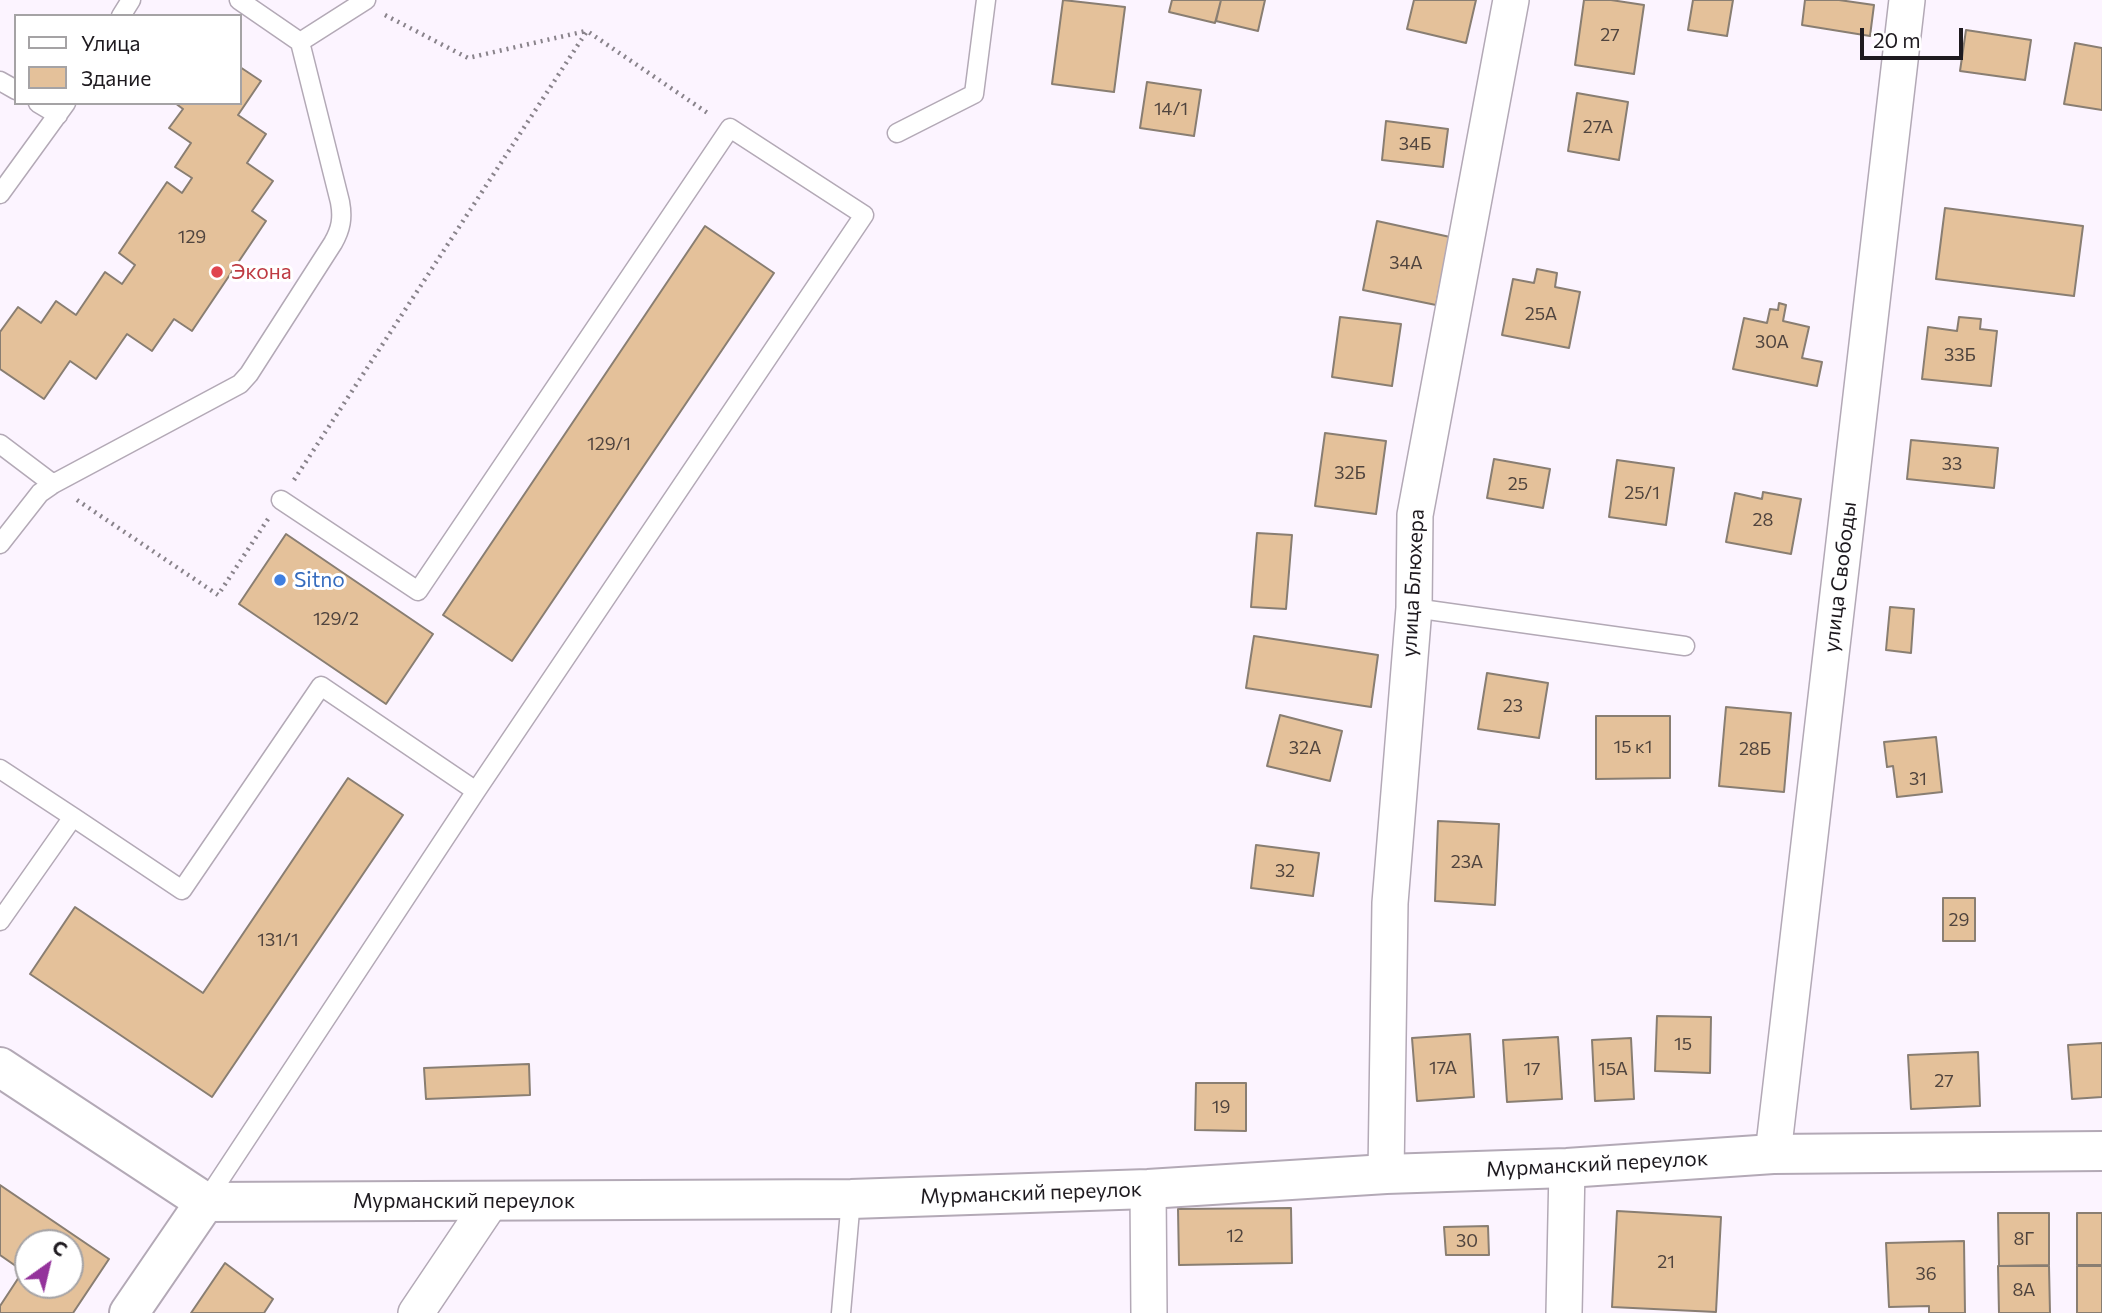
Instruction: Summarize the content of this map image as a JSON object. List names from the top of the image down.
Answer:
{
  "streets": {
    "street": ["улица Свободы", "улица Блюхера", "Мурманский переулок"]
  },
  "crossings": [
    ["улица Свободы", "Мурманский переулок"],
    ["улица Блюхера", "Мурманский переулок"]
  ],
  "places": ["Экона", "Sitno"],
  "house_numbers": [
    "27",
    "14/1",
    "27А",
    "34Б",
    "129",
    "34А",
    "25А",
    "30А",
    "33Б",
    "129/1",
    "33",
    "32Б",
    "25",
    "25/1",
    "28",
    "129/2",
    "23",
    "15 к1",
    "32А",
    "28Б",
    "31",
    "23А",
    "32",
    "29",
    "131/1",
    "15",
    "17А",
    "17",
    "15А",
    "27",
    "19",
    "12",
    "8Г",
    "30",
    "21",
    "36",
    "8А"
  ],
  "legend": ["Улица", "Здание"],
  "scale_bar": "20 m",
  "north": "top right"
}
